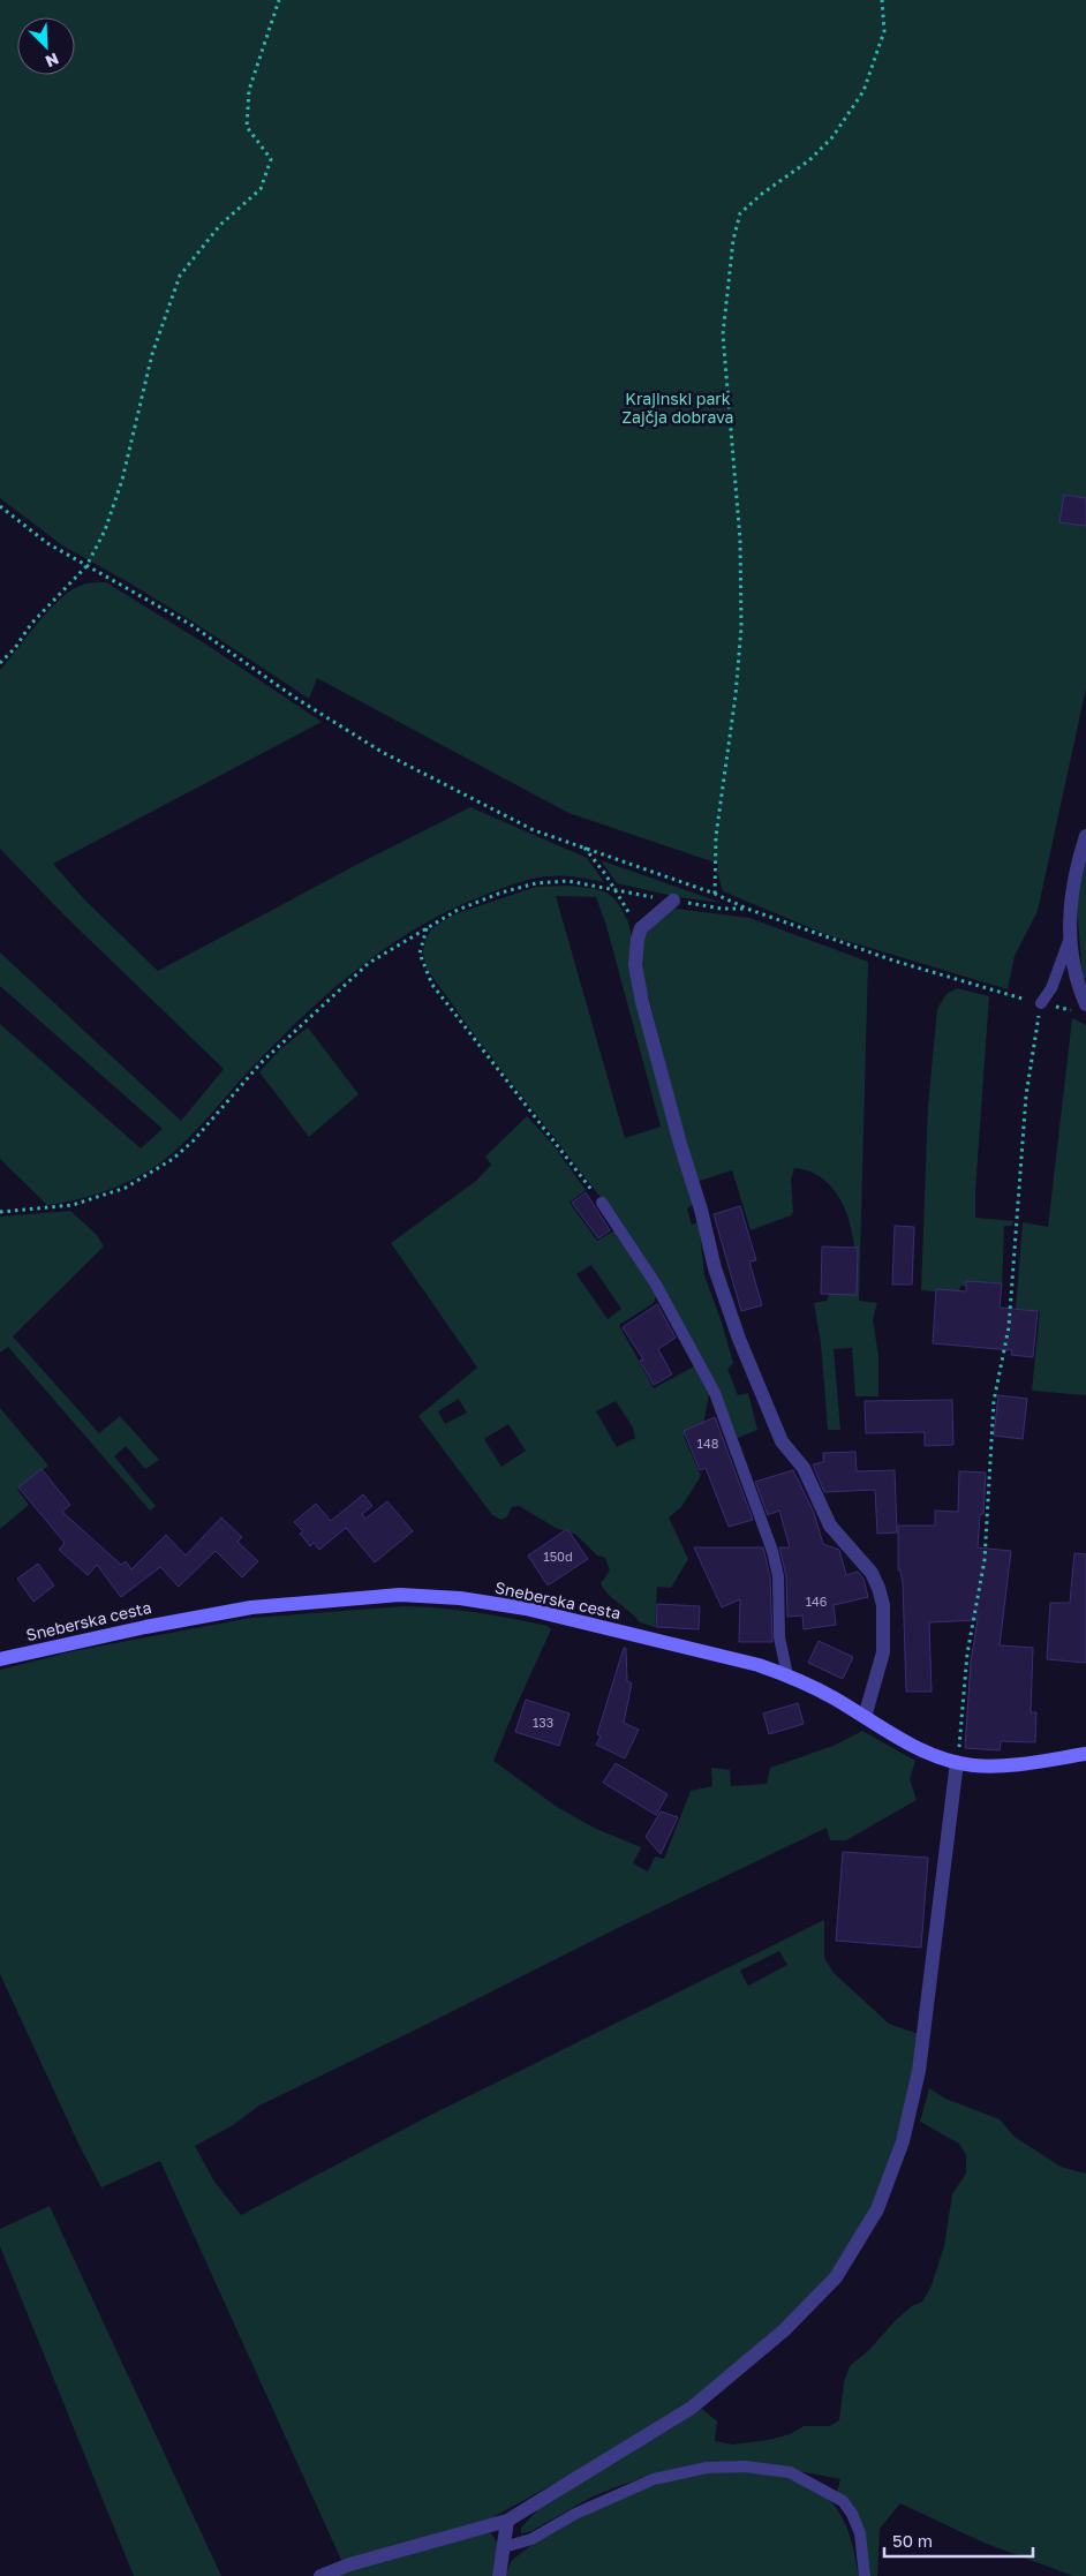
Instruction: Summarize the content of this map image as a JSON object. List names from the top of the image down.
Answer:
{
  "streets": {
    "street": ["Sneberska cesta"]
  },
  "parks": ["Krajinski park Zajčja dobrava"],
  "house_numbers": [
    "148",
    "150d",
    "146",
    "133"
  ],
  "scale_bar": "50 m",
  "north": "bottom right"
}
